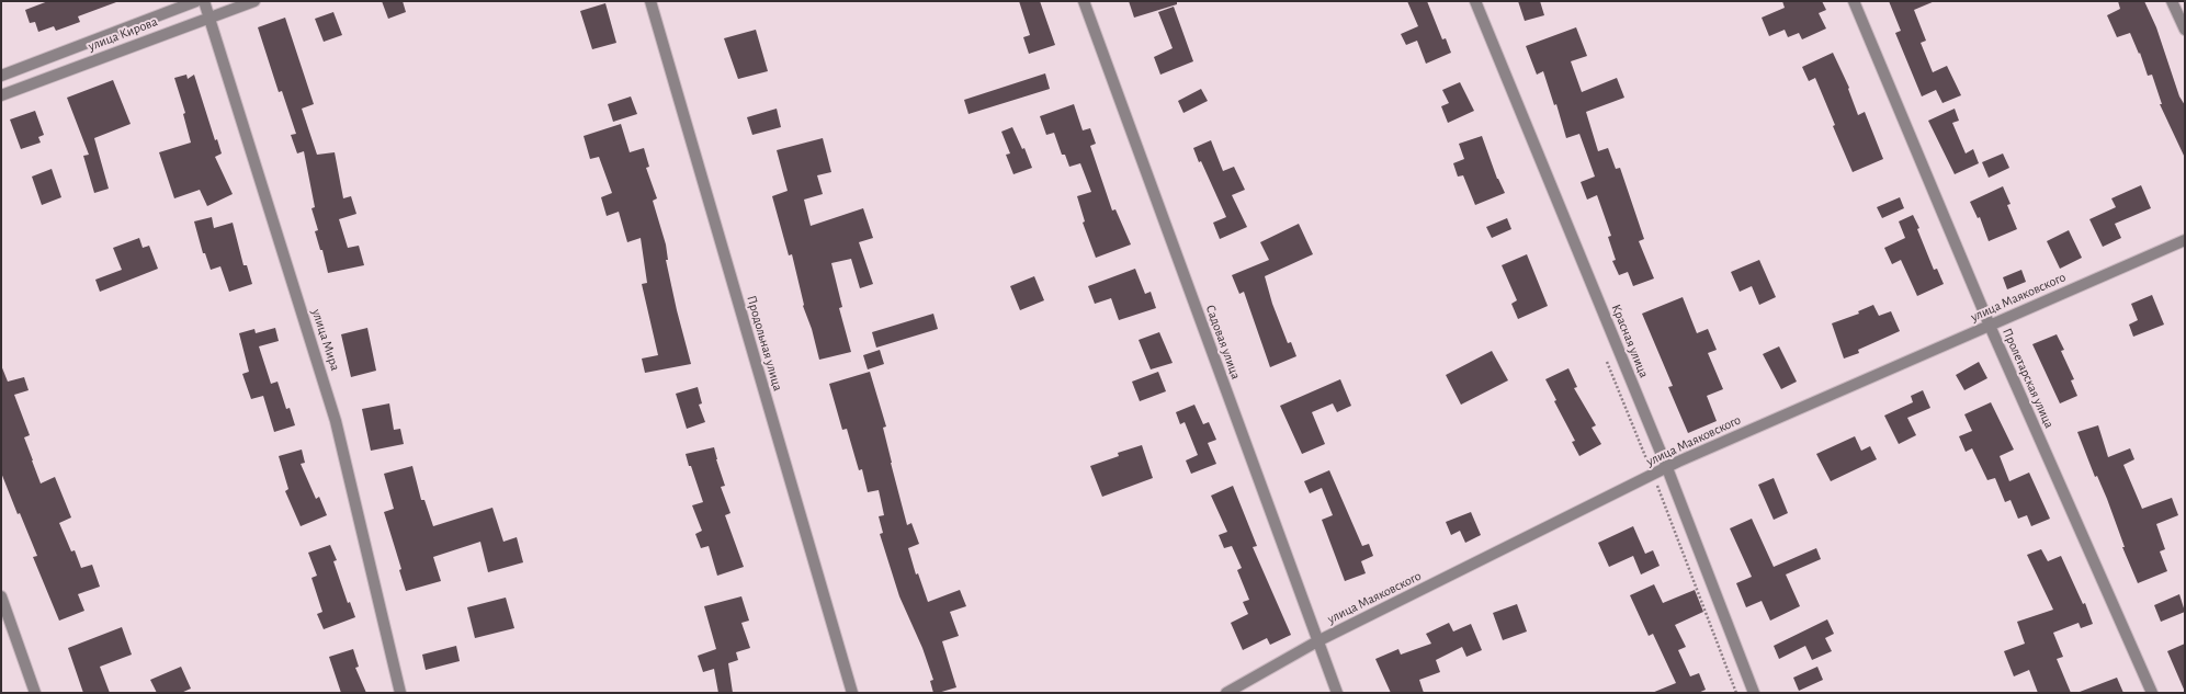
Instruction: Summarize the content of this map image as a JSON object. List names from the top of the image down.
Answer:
{
  "streets": {
    "street": [
      "улица Кирова",
      "улица Маяковского",
      "улица Мира",
      "Красная улица",
      "Садовая улица",
      "Продольная улица",
      "Пролетарская улица"
    ]
  },
  "crossings": [
    ["улица Кирова", "улица Мира"],
    ["улица Маяковского", "Красная улица"],
    ["улица Маяковского", "Садовая улица"],
    ["улица Маяковского", "Пролетарская улица"]
  ]
}
